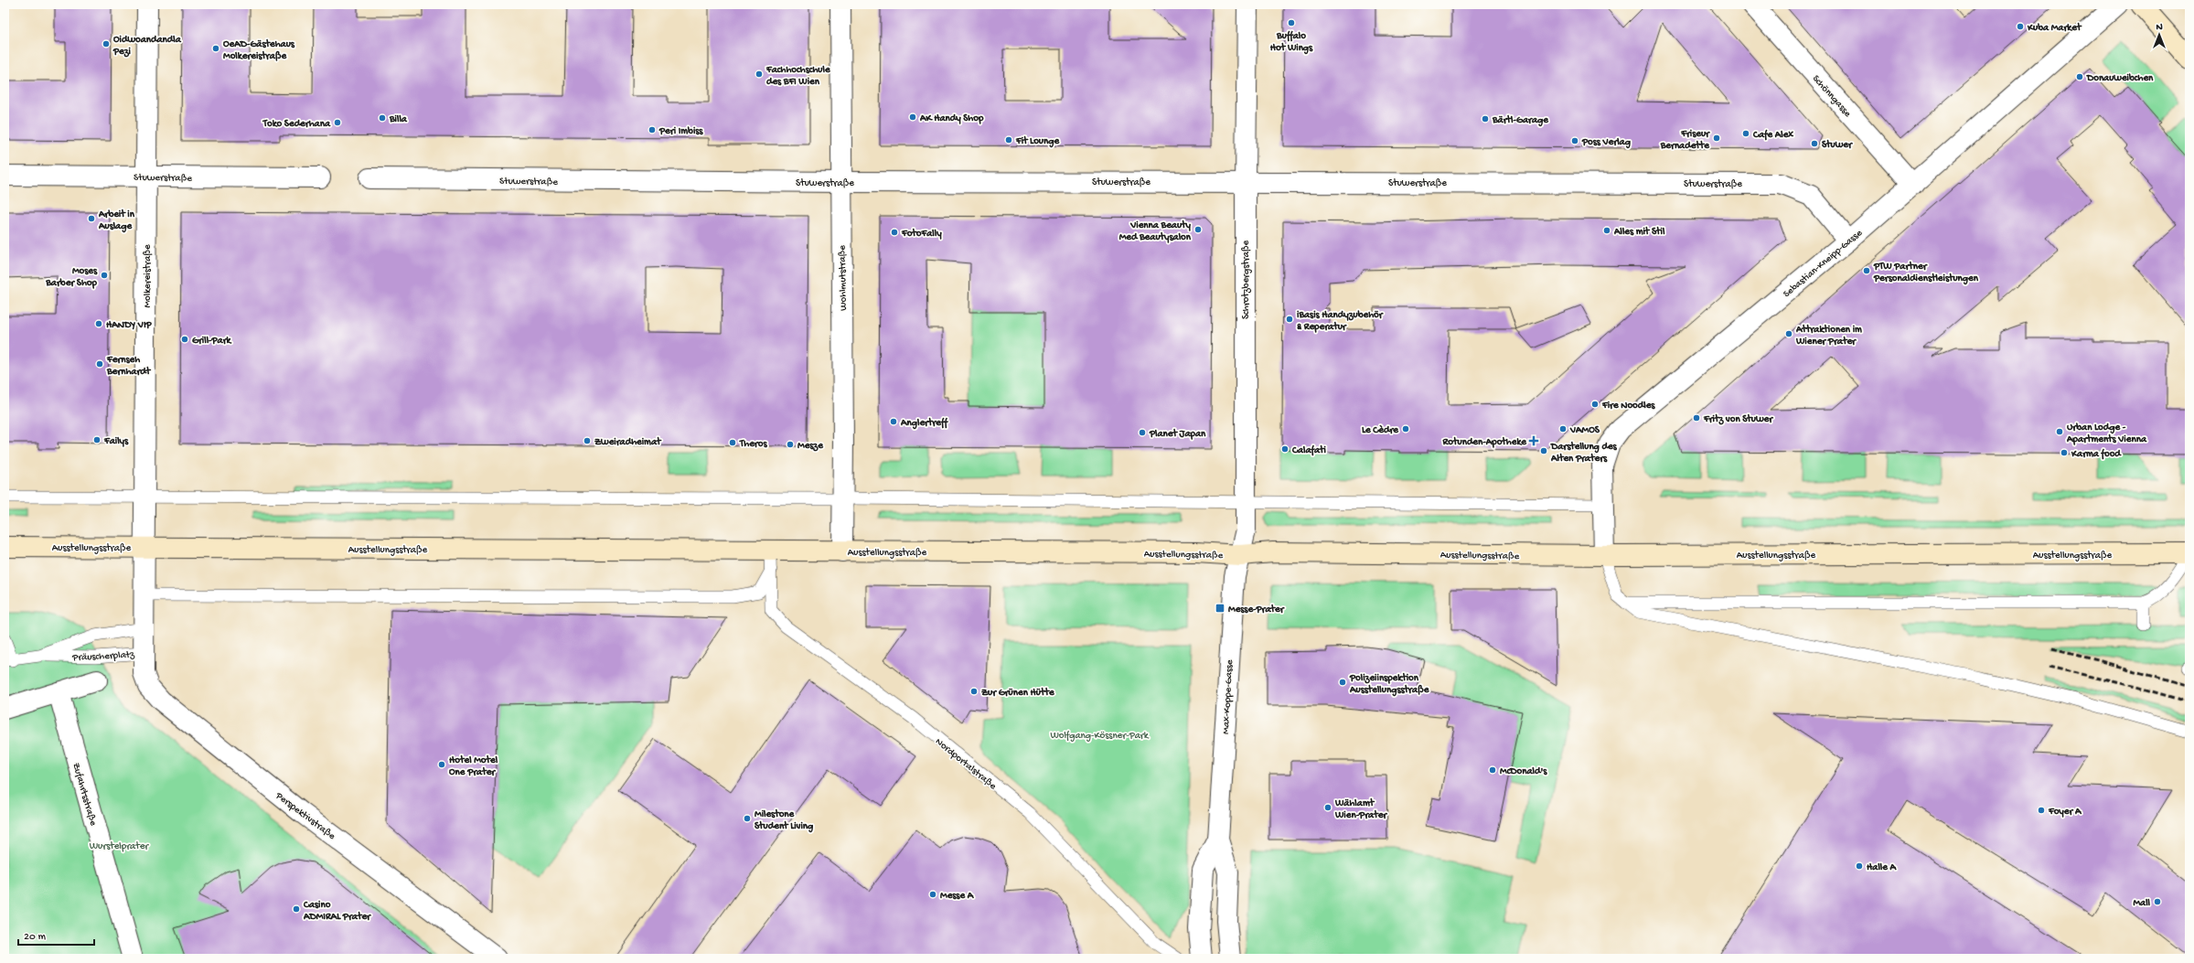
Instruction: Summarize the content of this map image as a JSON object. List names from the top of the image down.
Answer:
{
  "streets": {
    "main road": ["Ausstellungsstraße"],
    "street": [
      "Schönngasse",
      "Stuwerstraße",
      "Sebastian-Kneipp-Gasse",
      "Molkereistraße",
      "Wohlmutstraße",
      "Schrotzbergstraße",
      "Präuscherplatz",
      "Max-Koppe-Gasse",
      "Zufahrtsstraße",
      "Perspektivstraße"
    ],
    "lane": ["Nordportalstraße"]
  },
  "crossings": [
    ["Schönngasse", "Sebastian-Kneipp-Gasse"],
    ["Stuwerstraße", "Sebastian-Kneipp-Gasse"],
    ["Stuwerstraße", "Molkereistraße"],
    ["Stuwerstraße", "Wohlmutstraße"],
    ["Stuwerstraße", "Schrotzbergstraße"],
    ["Sebastian-Kneipp-Gasse", "Ausstellungsstraße"],
    ["Molkereistraße", "Ausstellungsstraße"],
    ["Molkereistraße", "Präuscherplatz"],
    ["Wohlmutstraße", "Ausstellungsstraße"],
    ["Schrotzbergstraße", "Ausstellungsstraße"],
    ["Schrotzbergstraße", "Max-Koppe-Gasse"],
    ["Ausstellungsstraße", "Präuscherplatz"],
    ["Ausstellungsstraße", "Max-Koppe-Gasse"],
    ["Präuscherplatz", "Perspektivstraße"]
  ],
  "parks": ["Wolfgang-Kössner-Park", "Wurstelprater"],
  "places": {
    "other": [
      "Buffalo Hot Wings",
      "Kuba Market",
      "Oidwoandandla Pezi",
      "OeAD-Gästehaus Molkereistraße",
      "Fachhochschule des BFI Wien",
      "Donauweibchen",
      "AK Handy Shop",
      "Billa",
      "Bärtl-Garage",
      "Toko Sederhana",
      "Peri Imbiss",
      "Cafe Alex",
      "Friseur Bernadette",
      "Fit Lounge",
      "Poss Verlag",
      "Stuwer",
      "Arbeit in Auslage",
      "Vienna Beauty Med Beautysalon",
      "Alles mit Stil",
      "FotoFally",
      "PTW Partner Personaldienstleistungen",
      "Moses Barber Shop",
      "iBasis Handyzubehör & Reperatur",
      "HANDY VIP",
      "Attraktionen im Wiener Prater",
      "Grill-Park",
      "Fernseh Bernhardt",
      "Fire Noodles",
      "Fritz von Stuwer",
      "Anglertreff",
      "Le Cèdre",
      "VAMOS",
      "Urban Lodge - Apartments Vienna",
      "Planet Japan",
      "Failys",
      "Zweiradheimat",
      "Theros",
      "Mesze",
      "Calafati",
      "Darstellung des Alten Praters",
      "Karma food",
      "Polizeiinspektion Ausstellungsstraße",
      "Zur Grünen Hütte",
      "Hotel Motel One Prater",
      "McDonald's",
      "Wählamt Wien-Prater",
      "Foyer A",
      "Milestone Student Living",
      "Halle A",
      "Messe A",
      "Mall",
      "Casino ADMIRAL Prater"
    ],
    "health": ["Rotunden-Apotheke"],
    "transit": ["Messe-Prater"]
  },
  "scale_bar": "20 m",
  "north": "top"
}
